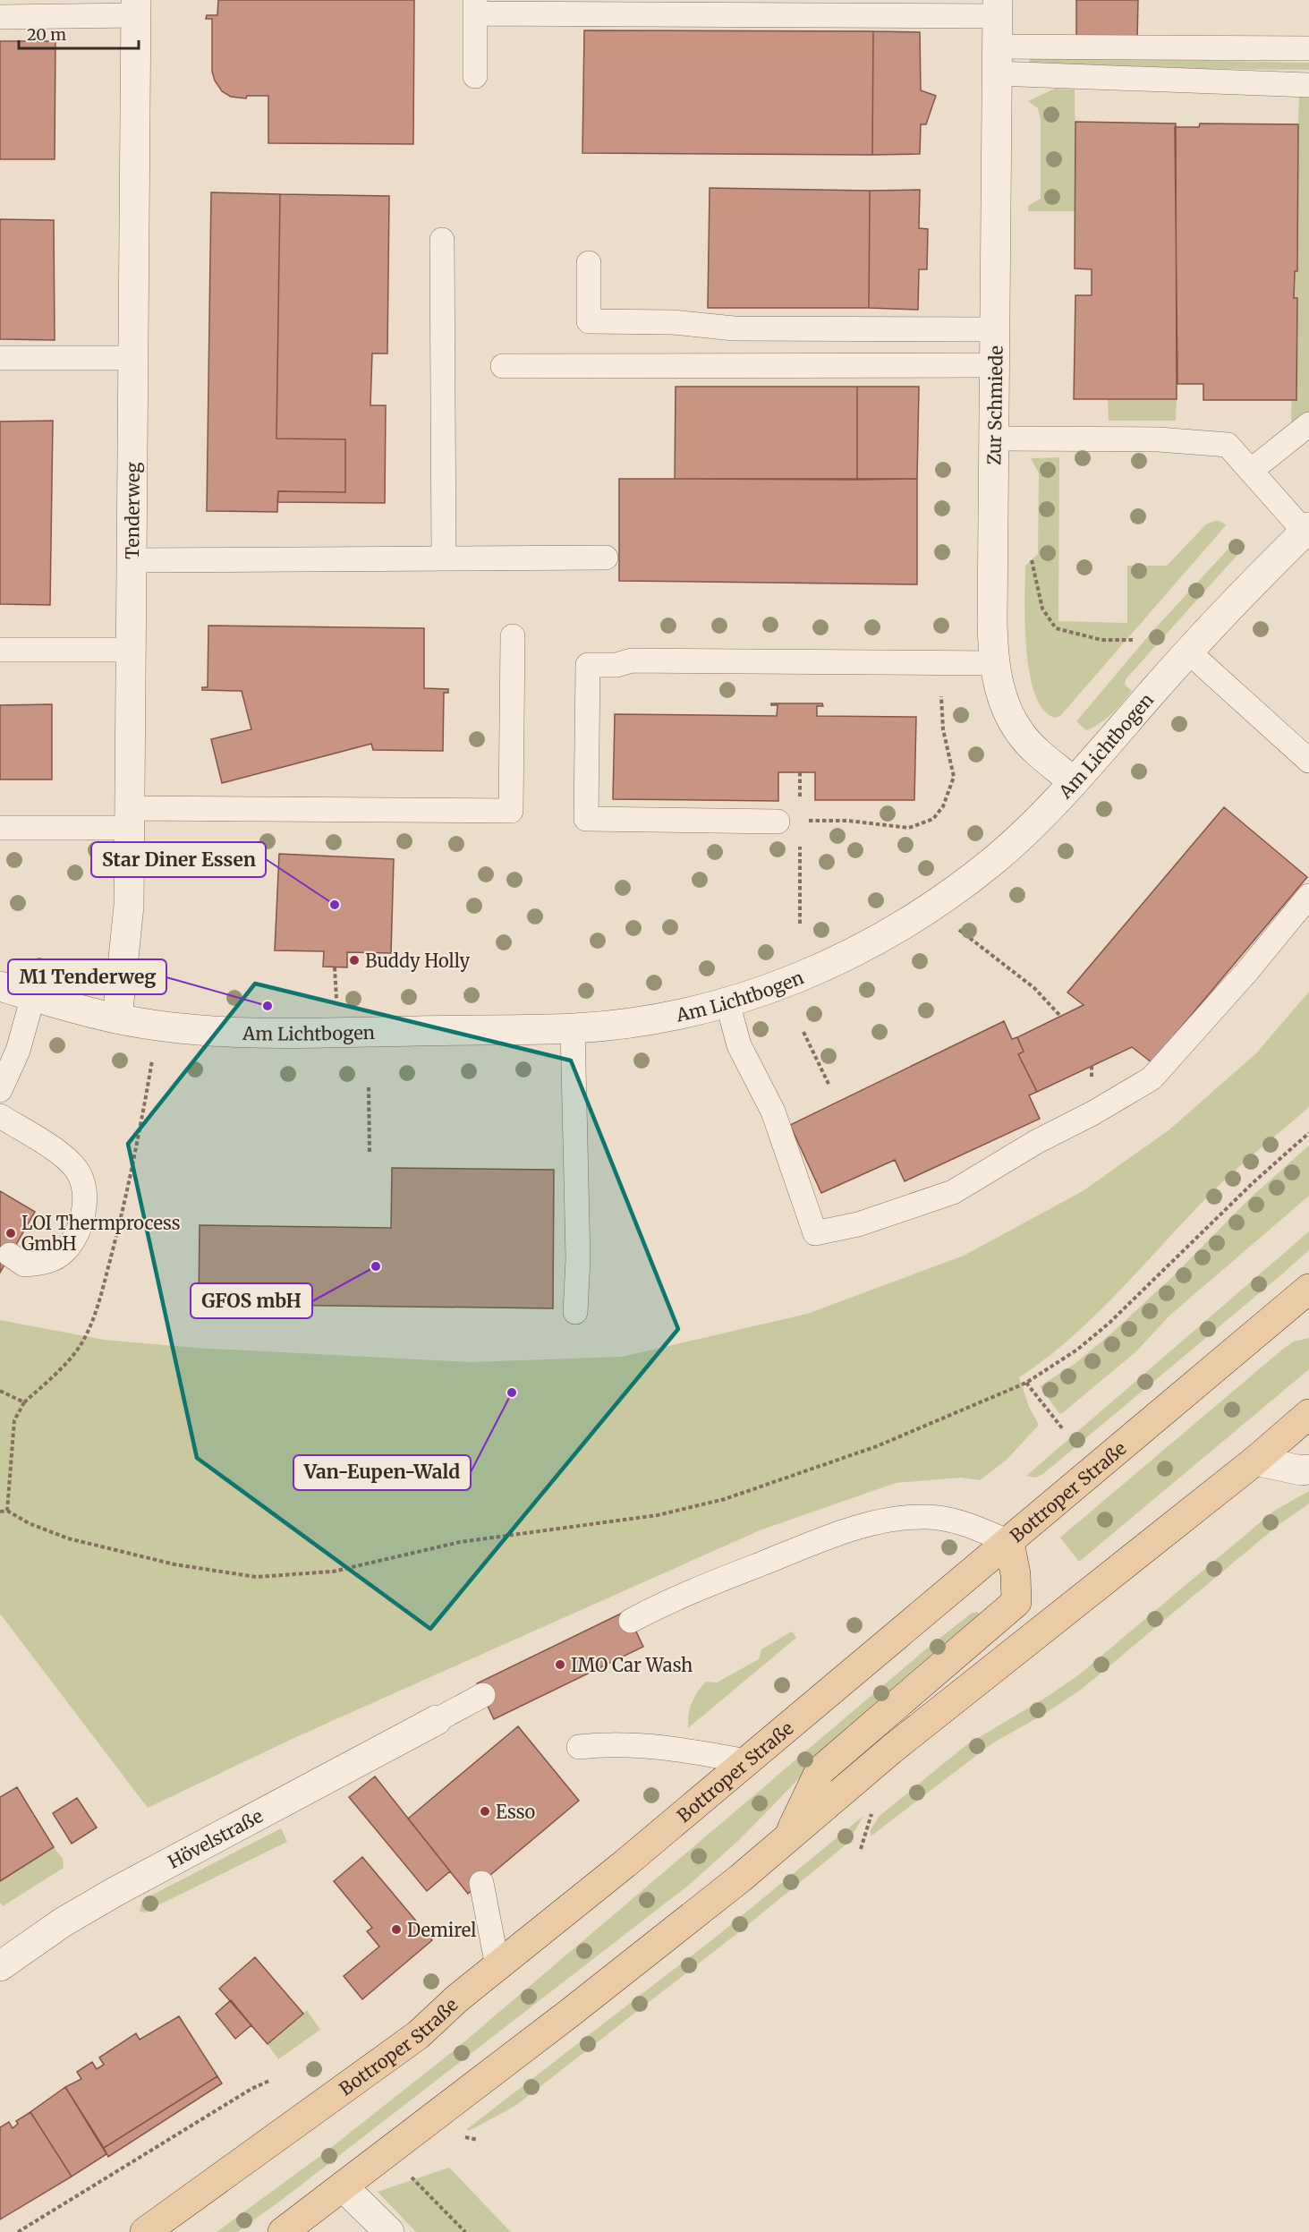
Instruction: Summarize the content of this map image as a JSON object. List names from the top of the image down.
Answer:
{
  "streets": {
    "main road": ["Bottroper Straße"],
    "street": [
      "Zur Schmiede",
      "Tenderweg",
      "Am Lichtbogen",
      "Hövelstraße"
    ]
  },
  "crossings": [
    ["Zur Schmiede", "Am Lichtbogen"],
    ["Tenderweg", "Am Lichtbogen"]
  ],
  "places": [
    "Star Diner Essen",
    "Buddy Holly",
    "M1 Tenderweg",
    "LOI Thermprocess GmbH",
    "GFOS mbH",
    "Van-Eupen-Wald",
    "IMO Car Wash",
    "Esso",
    "Demirel"
  ],
  "scale_bar": "20 m"
}
